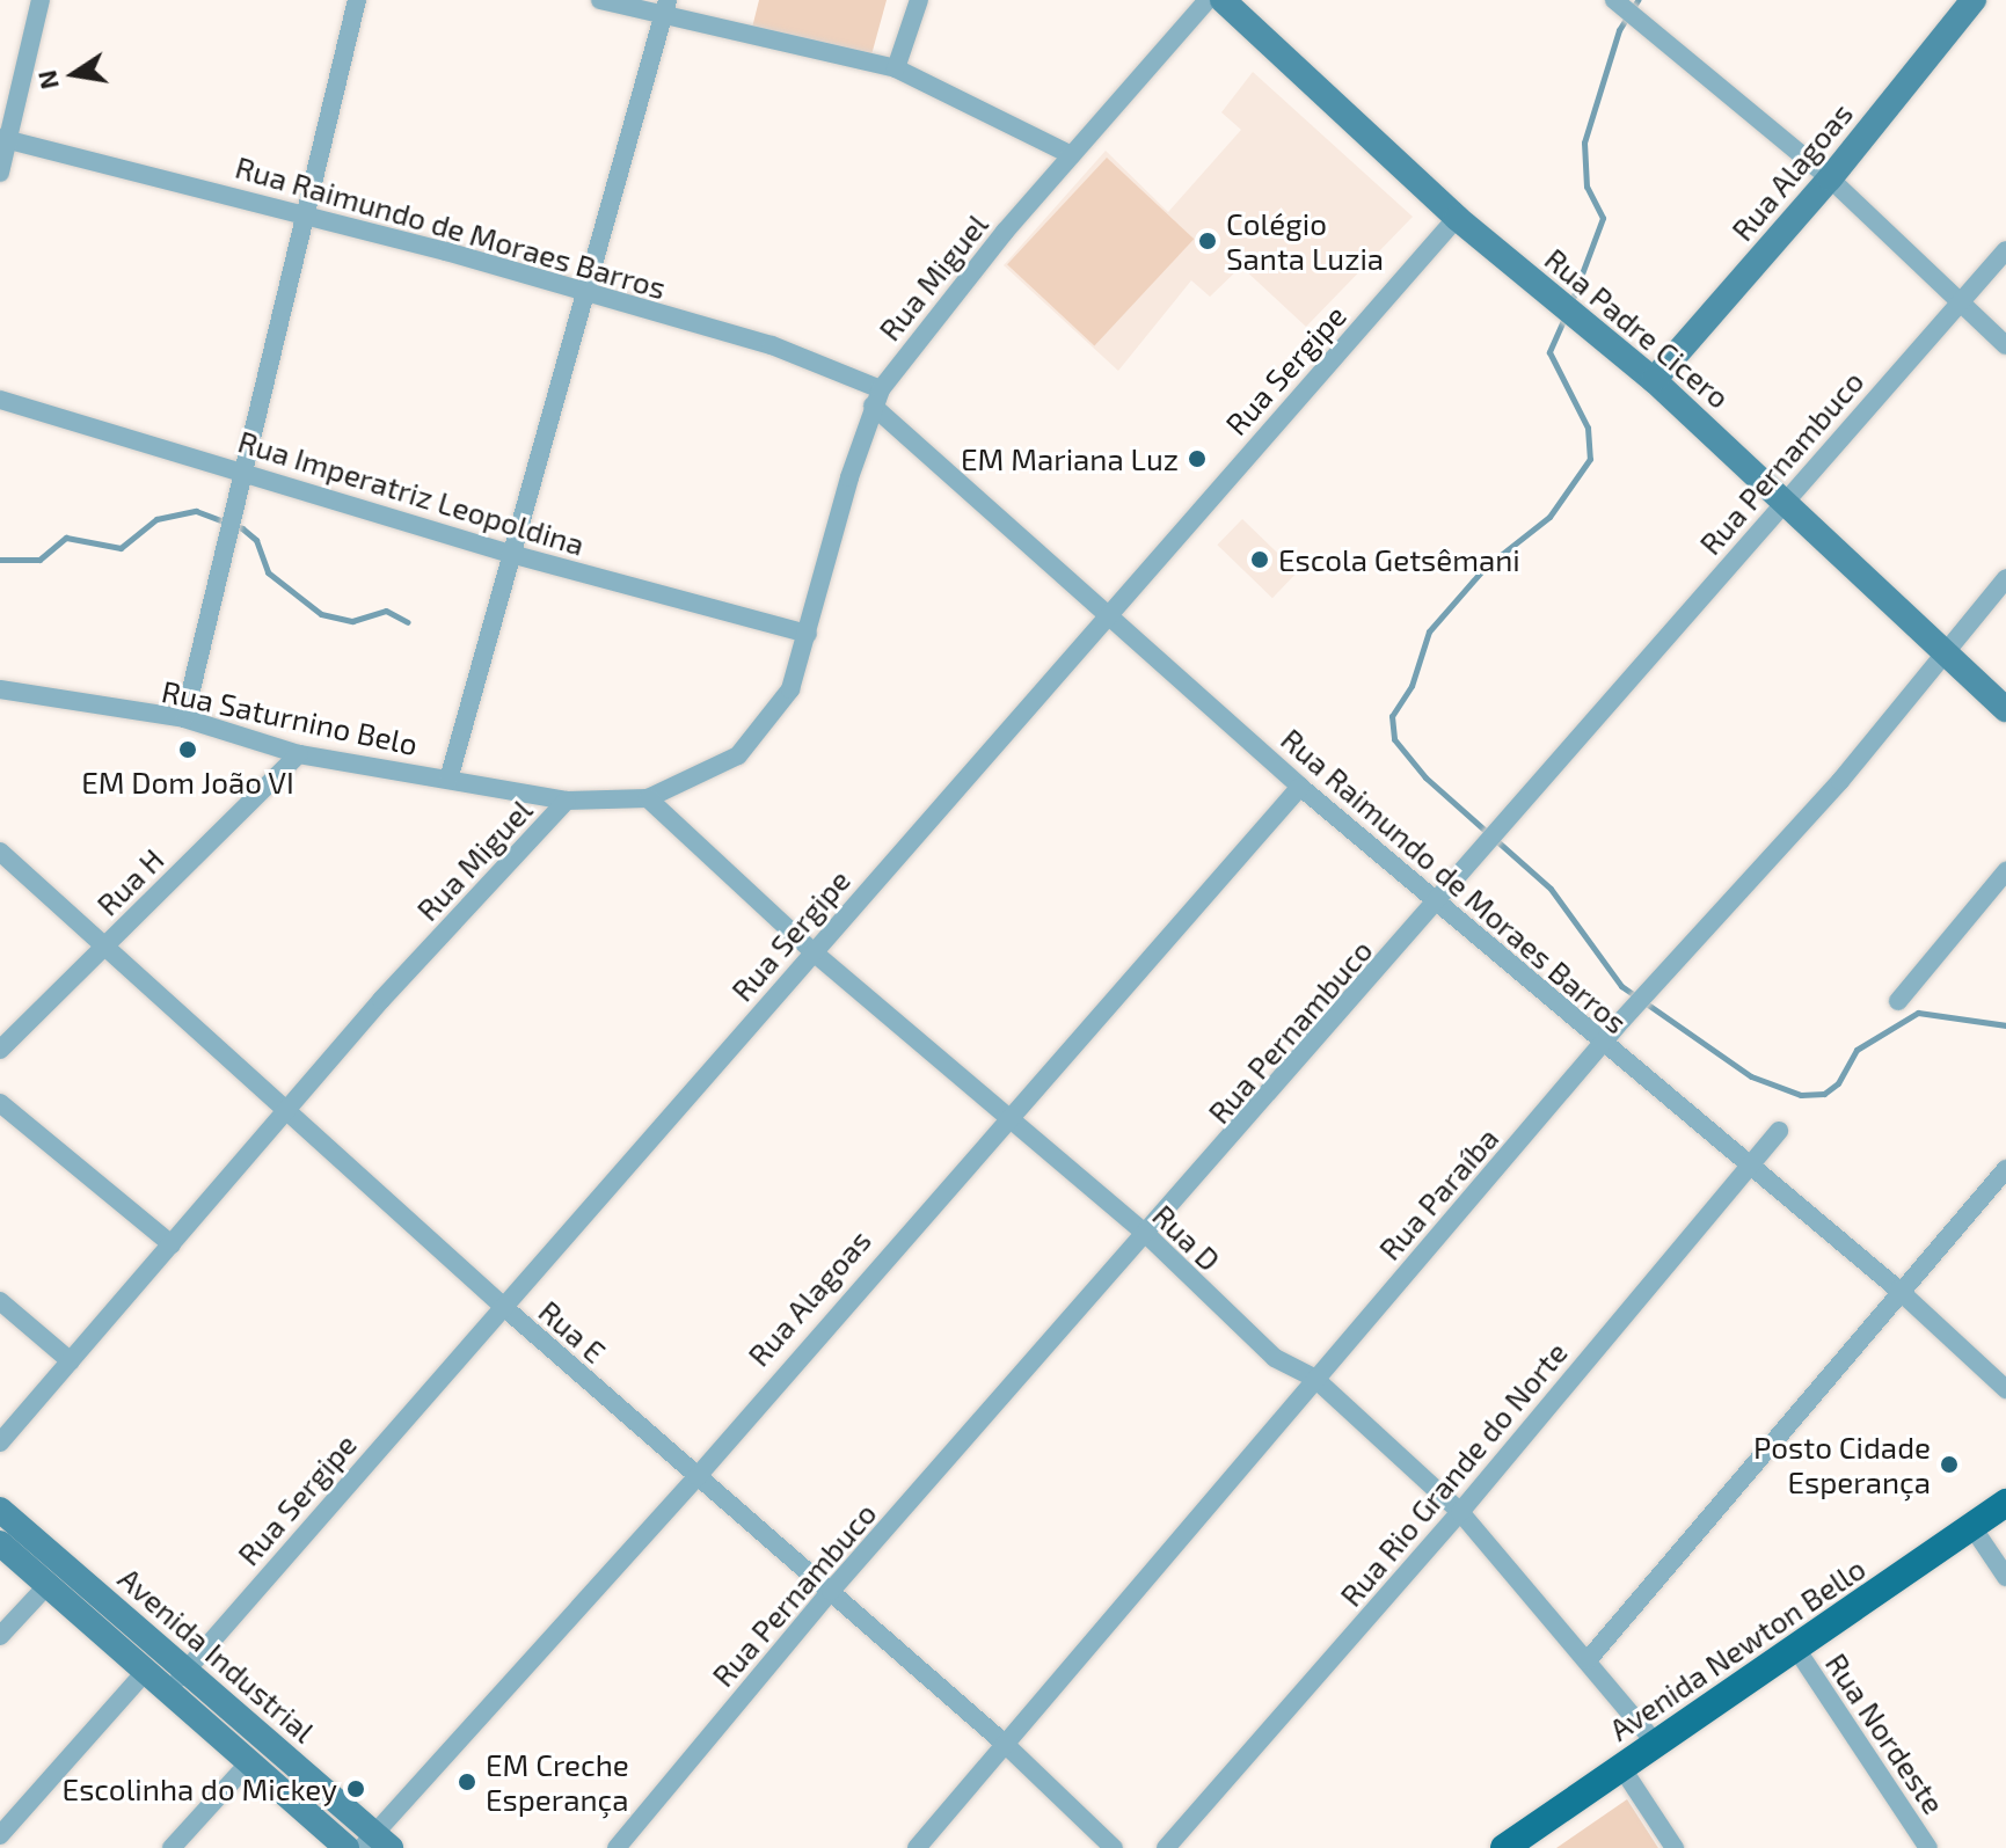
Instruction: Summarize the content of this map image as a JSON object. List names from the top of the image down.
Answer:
{
  "streets": {
    "main road": ["Avenida Newton Bello"],
    "street": [
      "Rua Alagoas",
      "Rua Raimundo de Moraes Barros",
      "Rua Miguel",
      "Rua Padre Cicero",
      "Rua Sergipe",
      "Rua Pernambuco",
      "Rua Imperatriz Leopoldina",
      "Rua Saturnino Belo",
      "Rua H",
      "Rua Paraíba",
      "Rua D",
      "Rua E",
      "Rua Rio Grande do Norte",
      "Avenida Industrial",
      "Rua Nordeste"
    ]
  },
  "crossings": [
    ["Rua Alagoas", "Rua Raimundo de Moraes Barros"],
    ["Rua Alagoas", "Rua Padre Cicero"],
    ["Rua Alagoas", "Rua D"],
    ["Rua Alagoas", "Rua E"],
    ["Rua Alagoas", "Avenida Industrial"],
    ["Rua Raimundo de Moraes Barros", "Rua Miguel"],
    ["Rua Raimundo de Moraes Barros", "Rua Sergipe"],
    ["Rua Raimundo de Moraes Barros", "Rua Pernambuco"],
    ["Rua Raimundo de Moraes Barros", "Rua Paraíba"],
    ["Rua Raimundo de Moraes Barros", "Rua Rio Grande do Norte"],
    ["Rua Miguel", "Rua Imperatriz Leopoldina"],
    ["Rua Miguel", "Rua Saturnino Belo"],
    ["Rua Miguel", "Rua D"],
    ["Rua Miguel", "Rua E"],
    ["Rua Padre Cicero", "Rua Sergipe"],
    ["Rua Padre Cicero", "Rua Pernambuco"],
    ["Rua Padre Cicero", "Rua Paraíba"],
    ["Rua Sergipe", "Rua D"],
    ["Rua Sergipe", "Rua E"],
    ["Rua Sergipe", "Avenida Industrial"],
    ["Rua Pernambuco", "Rua D"],
    ["Rua Pernambuco", "Rua E"],
    ["Rua Saturnino Belo", "Rua H"],
    ["Rua H", "Rua E"],
    ["Rua Paraíba", "Rua D"],
    ["Rua Paraíba", "Rua E"],
    ["Rua D", "Rua Rio Grande do Norte"],
    ["Rua D", "Avenida Newton Bello"],
    ["Avenida Newton Bello", "Rua Nordeste"]
  ],
  "places": [
    "Colégio Santa Luzia",
    "EM Mariana Luz",
    "Escola Getsêmani",
    "EM Dom João VI",
    "Posto Cidade Esperança",
    "EM Creche Esperança",
    "Escolinha do Mickey"
  ],
  "north": "left"
}
